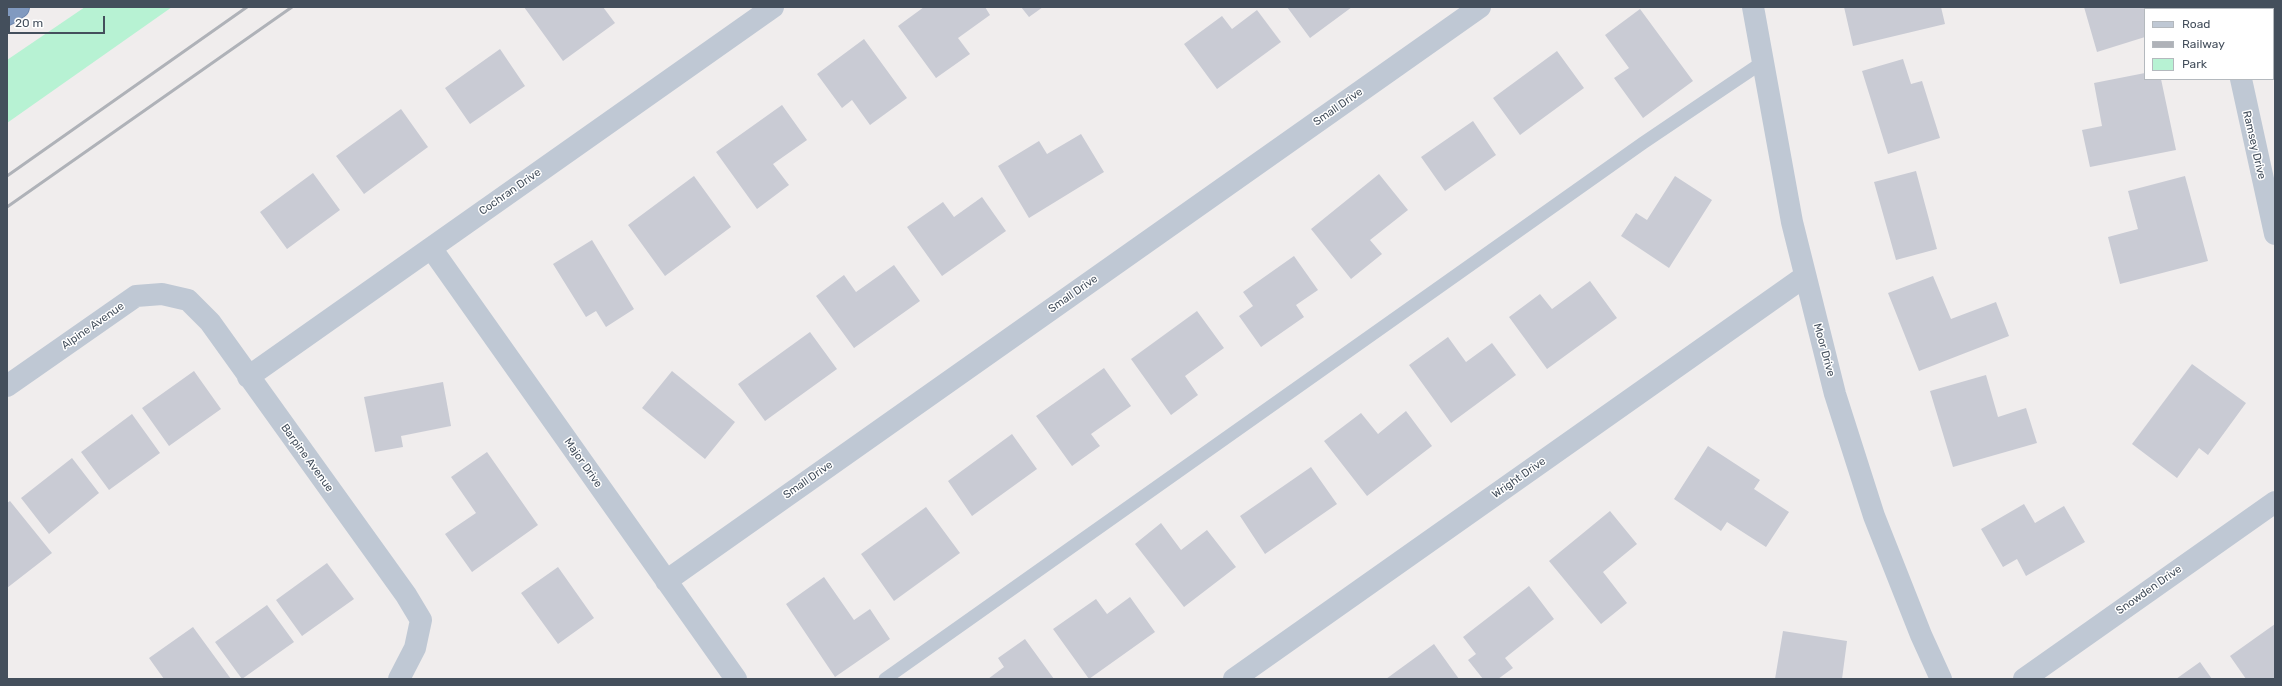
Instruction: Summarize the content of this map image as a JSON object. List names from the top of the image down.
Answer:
{
  "streets": {
    "street": [
      "Small Drive",
      "Ramsey Drive",
      "Cochran Drive",
      "Alpine Avenue",
      "Moor Drive",
      "Barpine Avenue",
      "Major Drive",
      "Wright Drive",
      "Snowden Drive"
    ]
  },
  "crossings": [
    ["Small Drive", "Major Drive"],
    ["Cochran Drive", "Barpine Avenue"],
    ["Cochran Drive", "Major Drive"],
    ["Alpine Avenue", "Barpine Avenue"],
    ["Moor Drive", "Wright Drive"]
  ],
  "legend": ["Road", "Railway", "Park"],
  "scale_bar": "20 m"
}
